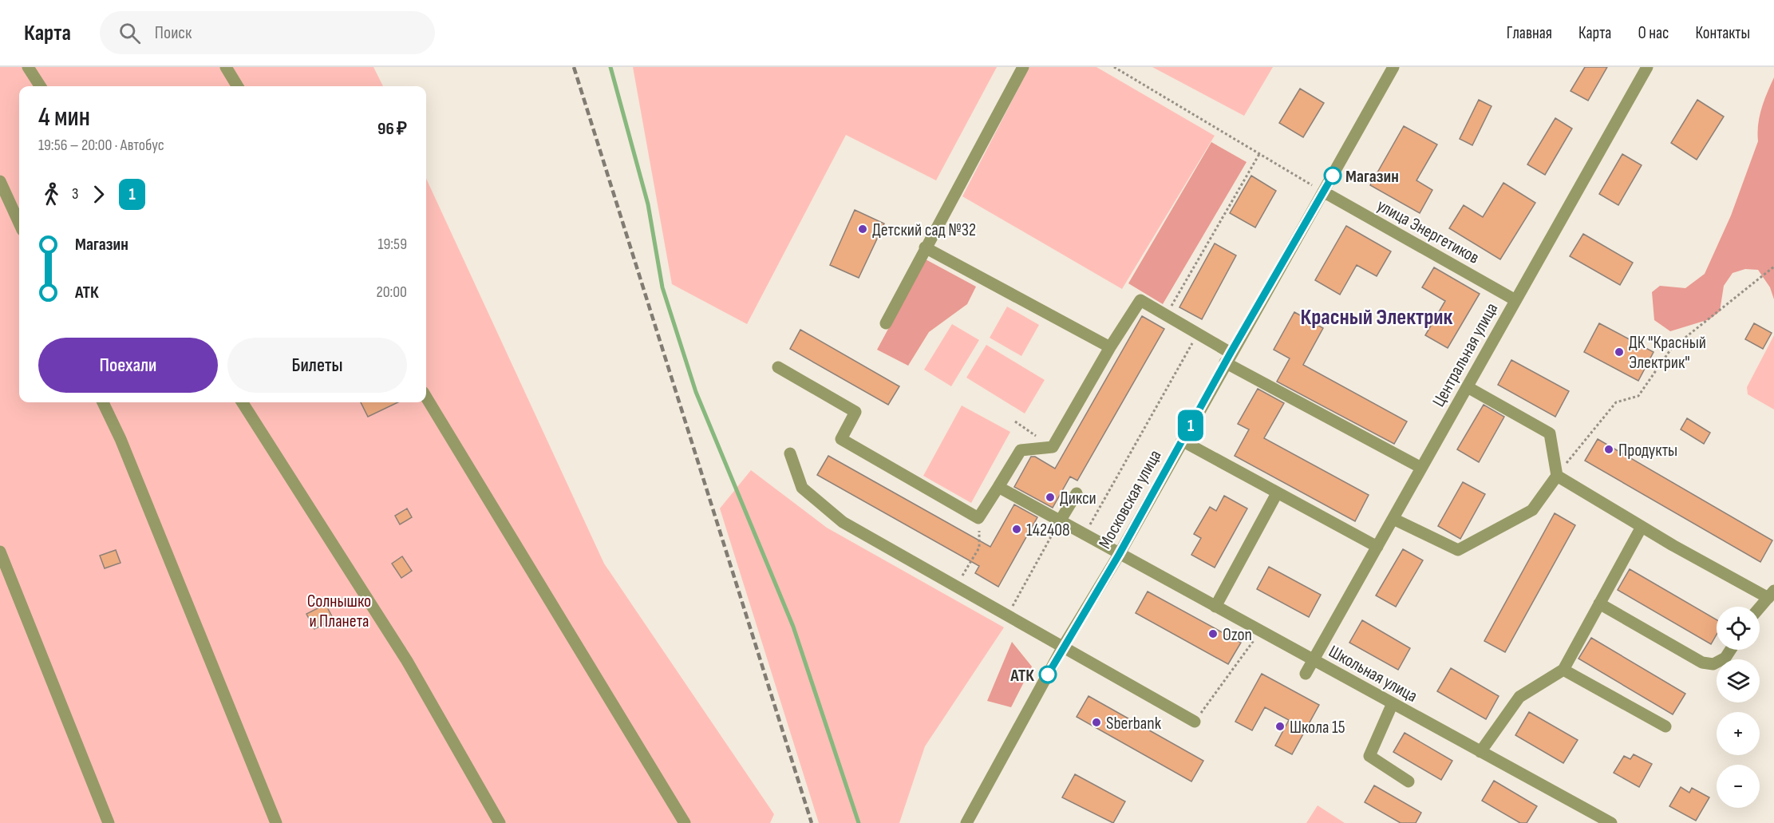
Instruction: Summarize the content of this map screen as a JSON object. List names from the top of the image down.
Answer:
{
  "streets": {
    "street": [
      "улица Энергетиков",
      "Центральная улица",
      "Московская улица",
      "Школьная улица"
    ]
  },
  "crossings": [
    ["улица Энергетиков", "Центральная улица"],
    ["улица Энергетиков", "Московская улица"],
    ["Центральная улица", "Школьная улица"],
    ["Московская улица", "Школьная улица"]
  ],
  "districts": ["Красный Электрик"],
  "parks": ["Солнышко и Планета"],
  "places": [
    "Магазин",
    "Детский сад №32",
    "ДК \"Красный Электрик\"",
    "Продукты",
    "Дикси",
    "142408",
    "Ozon",
    "АТК",
    "Sberbank",
    "Школа 15"
  ],
  "lines": ["bus line 1"],
  "page": {
    "header": "Карта",
    "search": "Поиск",
    "nav": [
      "Главная",
      "Карта",
      "О нас",
      "Контакты"
    ],
    "on_map": "1",
    "heading": ["4 мин", "19:56 – 20:00 · Автобус", "96 ₽"],
    "legs": ["3", "1"],
    "list": [
      {
        "name": "Магазин",
        "value": "19:59"
      },
      {
        "name": "АТК",
        "value": "20:00"
      }
    ],
    "buttons": ["Поехали", "Билеты"],
    "map_buttons": ["+", "−"]
  }
}
